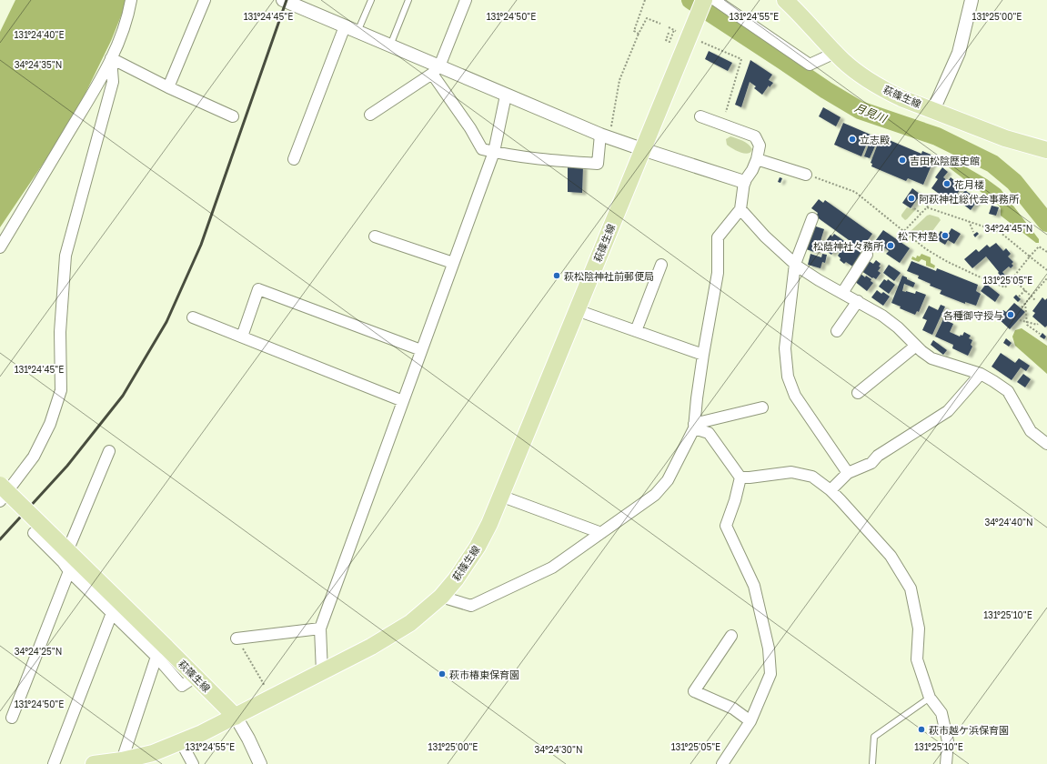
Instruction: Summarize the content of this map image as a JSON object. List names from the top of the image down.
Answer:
{
  "streets": {
    "main road": ["萩篠生線"]
  },
  "water": ["月見川"],
  "places": [
    "立志殿",
    "吉田松陰歴史館",
    "花月楼",
    "阿萩神社総代会事務所",
    "松下村塾",
    "松蔭神社々務所",
    "萩松陰神社前郵便局",
    "各種御守授与",
    "萩市椿東保育園",
    "萩市越ケ浜保育園"
  ],
  "coordinates": [
    "131°24'45\"E",
    "131°24'50\"E",
    "131°24'55\"E",
    "131°25'00\"E",
    "131°24'40\"E",
    "34°24'35\"N",
    "34°24'45\"N",
    "131°25'05\"E",
    "34°24'40\"N",
    "131°25'10\"E",
    "34°24'25\"N",
    "34°24'30\"N"
  ]
}
